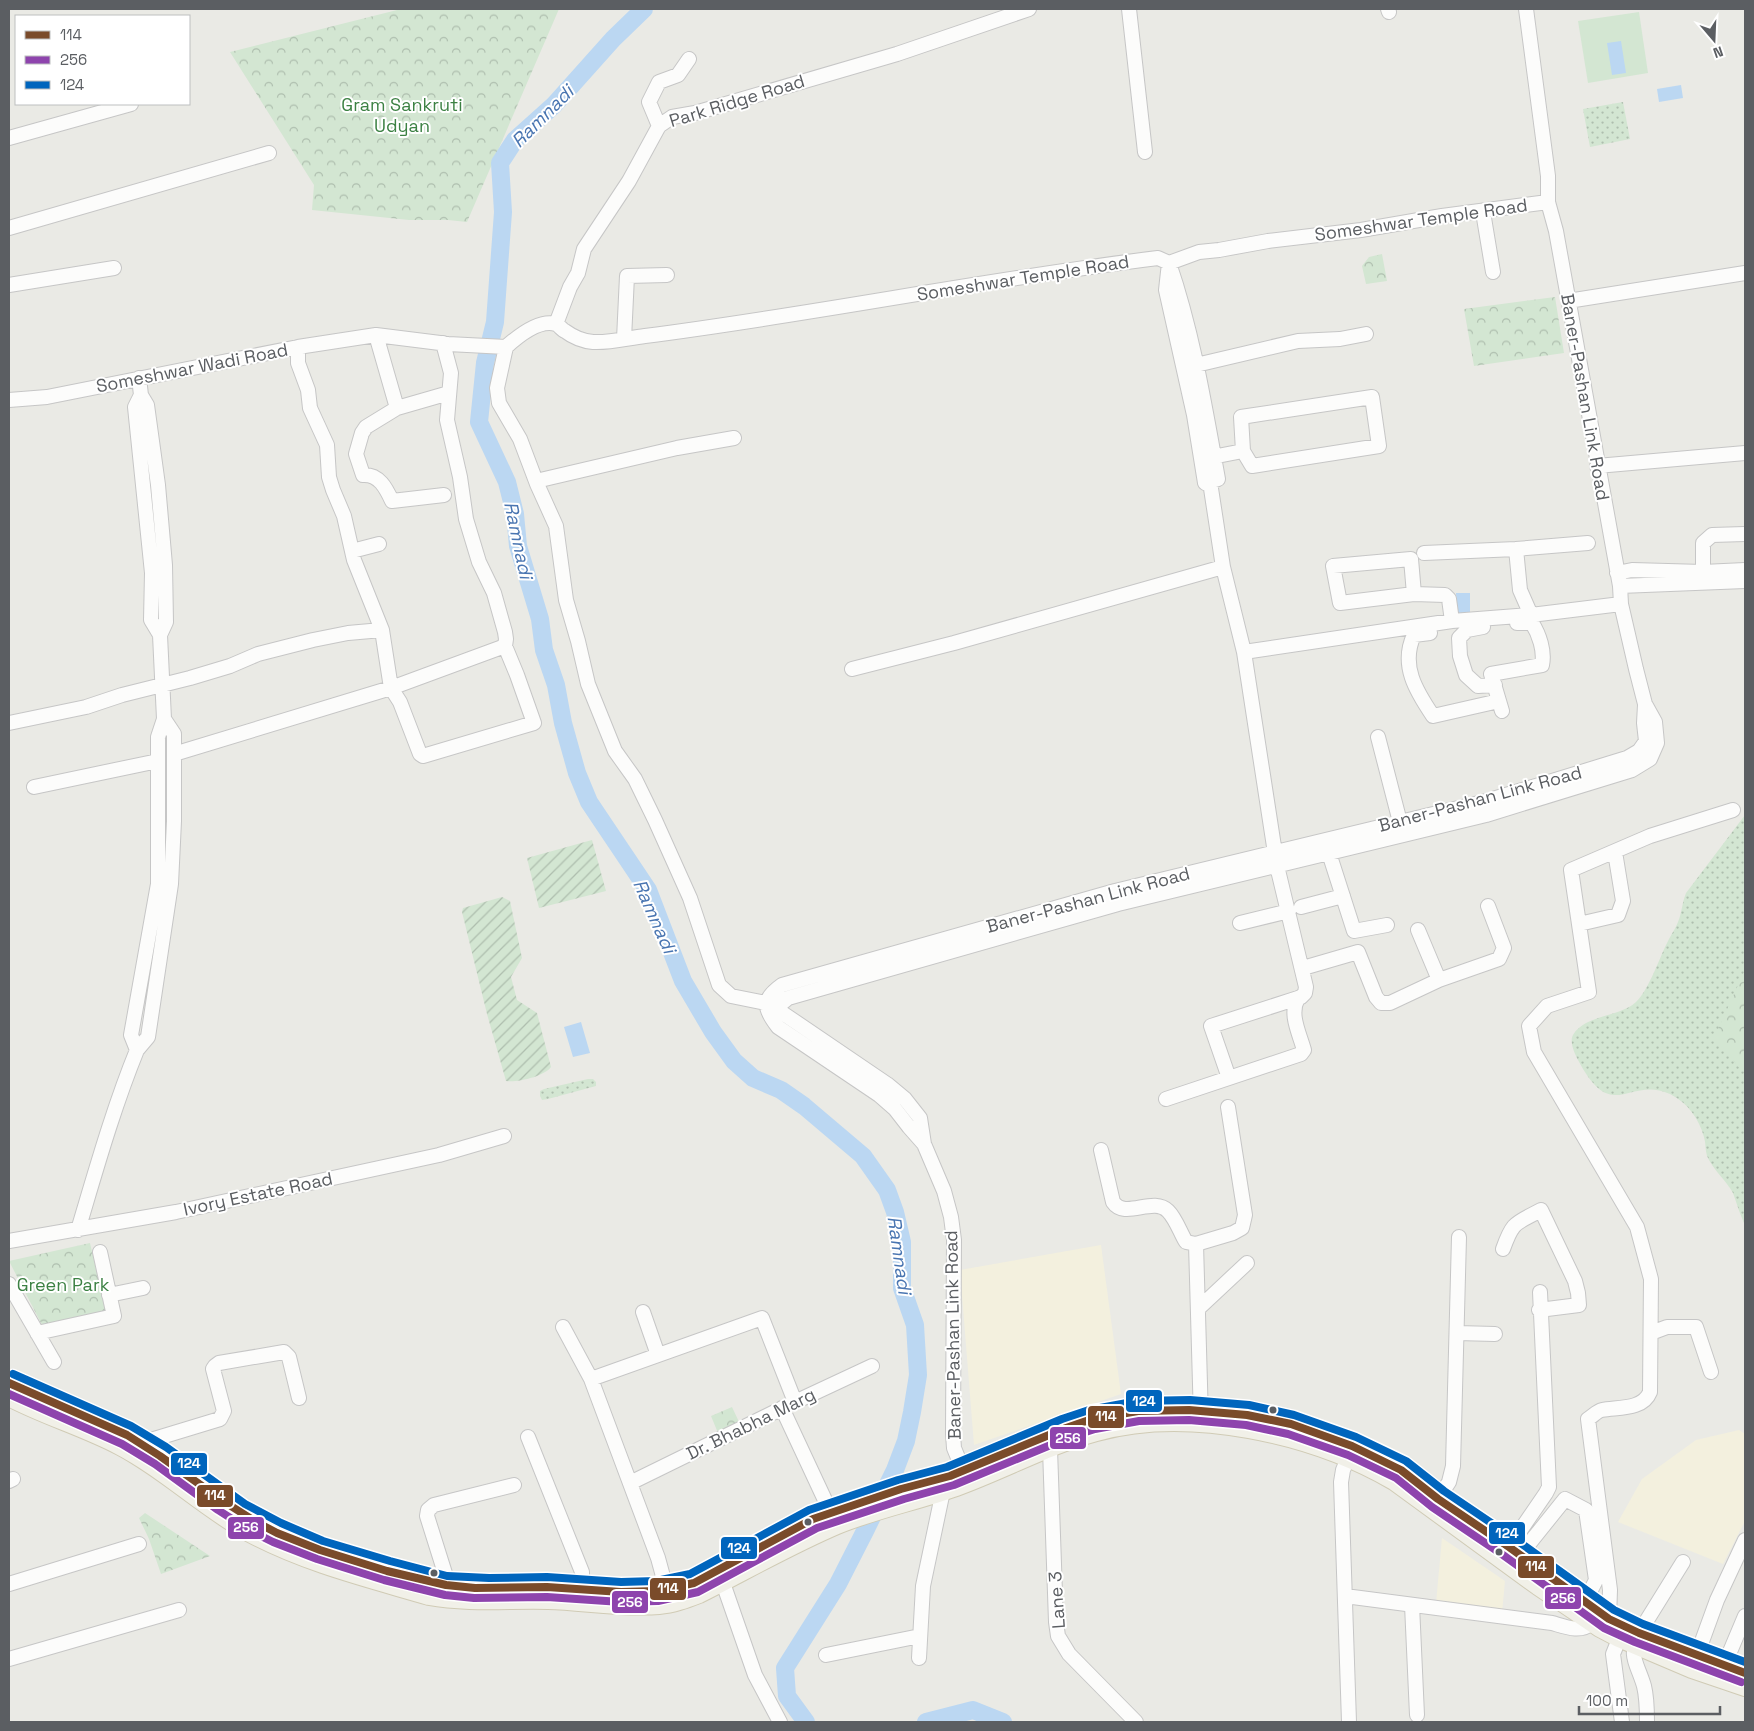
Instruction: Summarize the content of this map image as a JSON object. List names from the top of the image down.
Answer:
{
  "streets": {
    "street": [
      "Park Ridge Road",
      "Someshwar Temple Road",
      "Someshwar Wadi Road",
      "Baner-Pashan Link Road",
      "Ivory Estate Road",
      "Dr. Bhabha Marg",
      "Lane 3"
    ]
  },
  "crossings": [
    ["Park Ridge Road", "Someshwar Temple Road"],
    ["Someshwar Temple Road", "Baner-Pashan Link Road"]
  ],
  "water": ["Ramnadi"],
  "parks": ["Gram Sankruti Udyan", "Green Park"],
  "lines": ["transit line 124", "transit line 114", "transit line 256"],
  "legend": ["114", "256", "124"],
  "scale_bar": "100 m",
  "north": "bottom"
}
